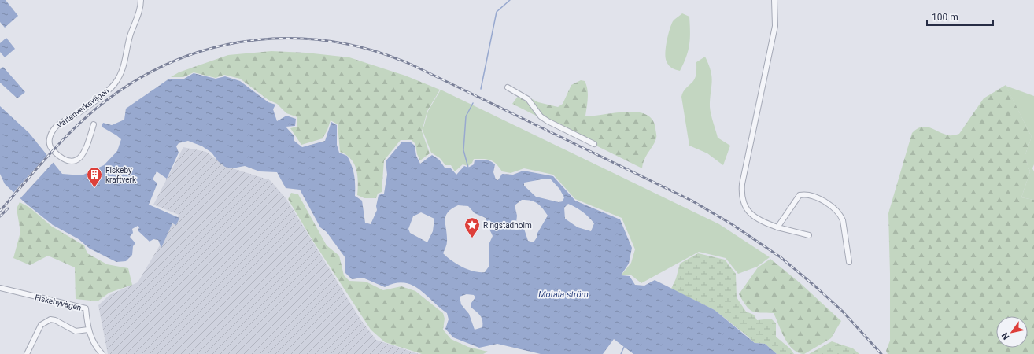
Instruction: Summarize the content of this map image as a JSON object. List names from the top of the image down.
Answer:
{
  "streets": {
    "street": ["Vattenverksvägen", "Fiskebyvägen"]
  },
  "water": ["Motala ström"],
  "places": {
    "building": ["Fiskeby kraftverk"],
    "place": ["Ringstadholm"]
  },
  "scale_bar": "100 m",
  "north": "bottom left"
}
